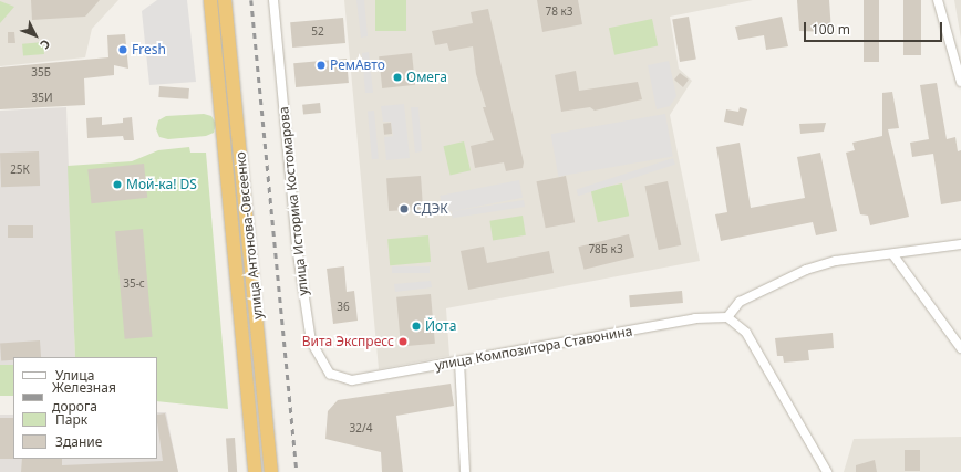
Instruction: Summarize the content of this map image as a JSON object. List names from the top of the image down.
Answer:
{
  "streets": {
    "highway": ["улица Антонова-Овсеенко"],
    "street": ["улица Историка Костомарова", "улица Композитора Ставонина"]
  },
  "crossings": [
    ["улица Историка Костомарова", "улица Композитора Ставонина"]
  ],
  "places": [
    "Fresh",
    "РемАвто",
    "Омега",
    "Мой-ка! DS",
    "СДЭК",
    "Йота",
    "Вита Экспресс"
  ],
  "house_numbers": [
    "78 к3",
    "52",
    "35Б",
    "35И",
    "25К",
    "78Б к3",
    "35-с",
    "36",
    "32/4"
  ],
  "legend": [
    "Улица",
    "Железная дорога",
    "Парк",
    "Здание"
  ],
  "scale_bar": "100 m",
  "north": "bottom right"
}
